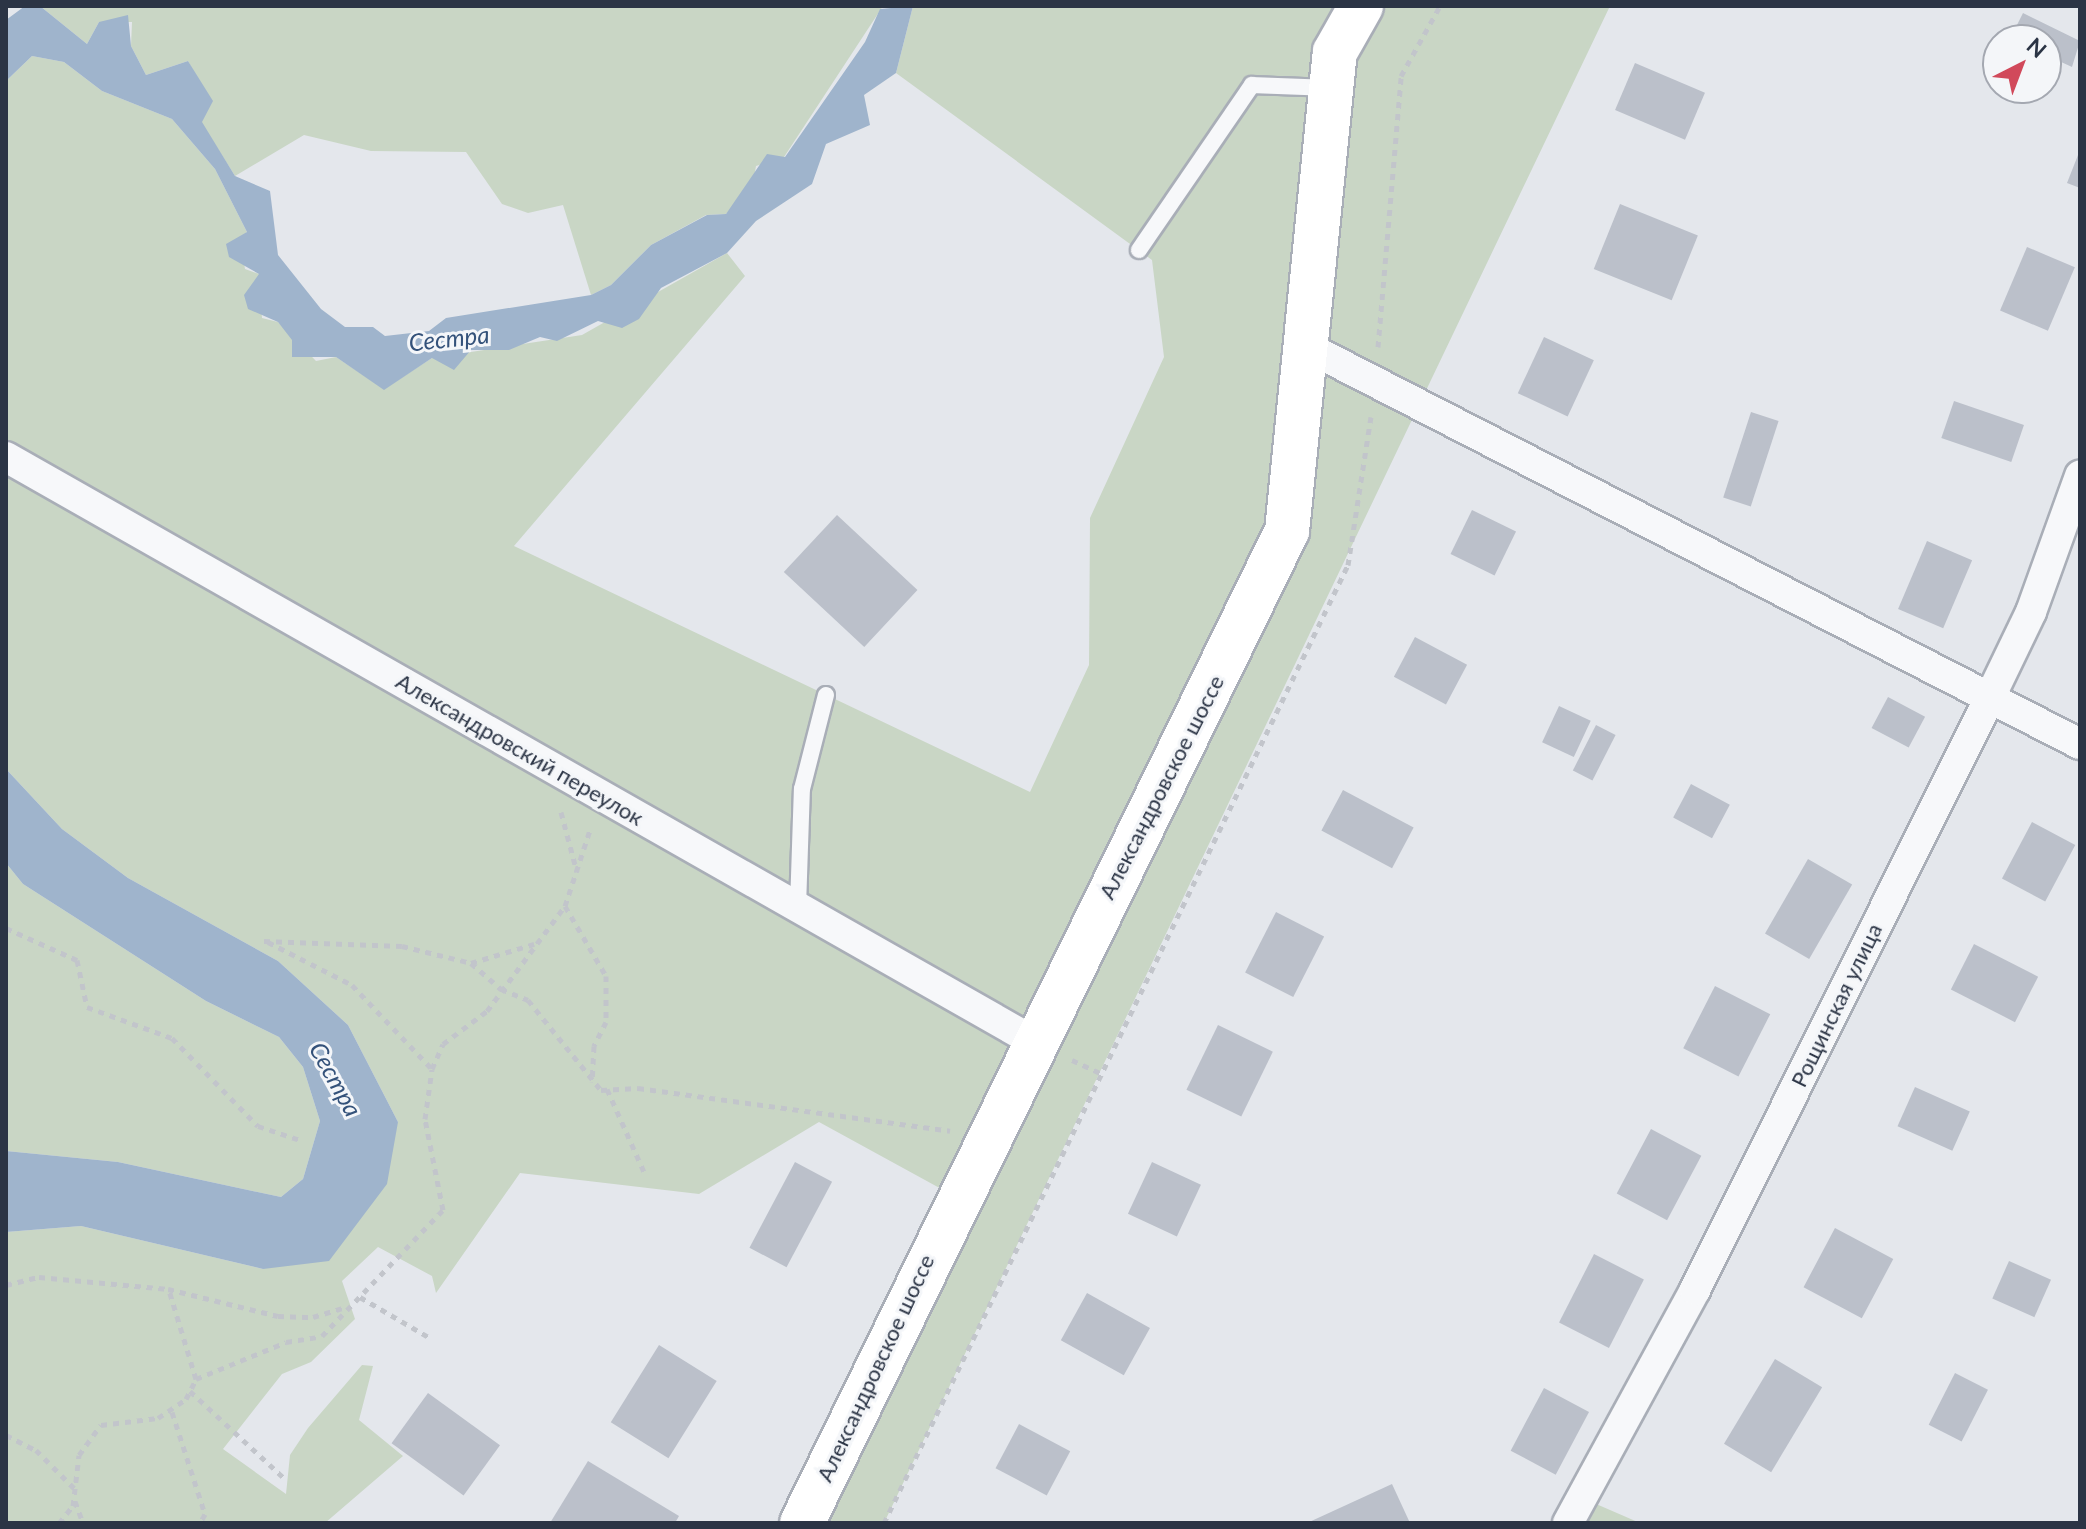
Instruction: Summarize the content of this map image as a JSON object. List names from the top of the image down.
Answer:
{
  "streets": {
    "street": ["Александровский переулок", "Александровское шоссе", "Рощинская улица"]
  },
  "crossings": [
    ["Александровский переулок", "Александровское шоссе"]
  ],
  "water": ["Сестра"],
  "north": "top right"
}
